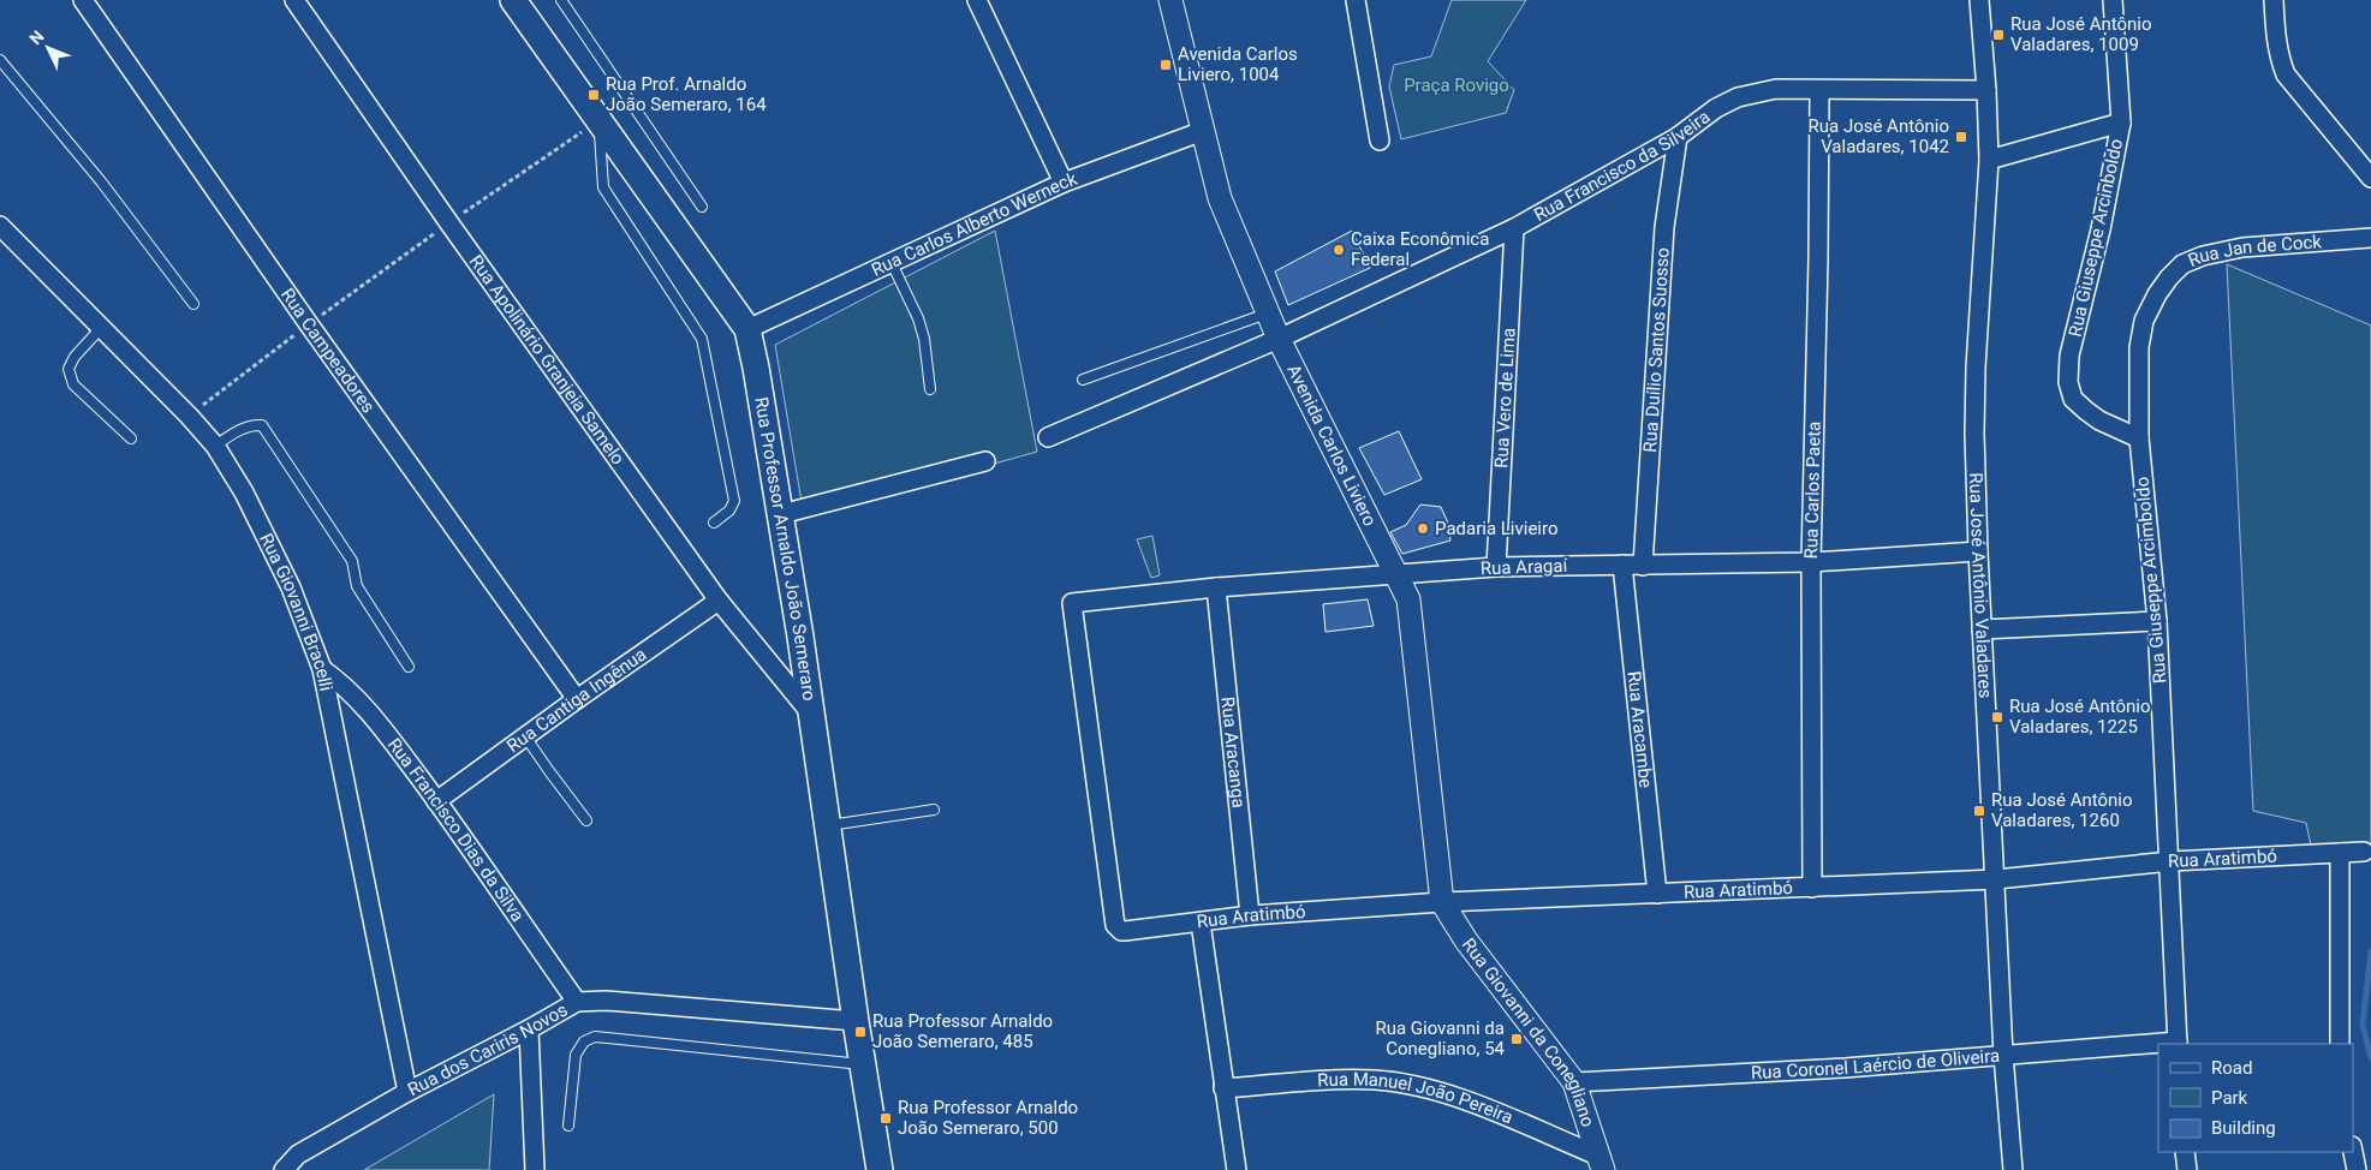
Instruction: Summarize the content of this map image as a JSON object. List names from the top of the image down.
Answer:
{
  "streets": {
    "main road": ["Rua Professor Arnaldo João Semeraro"],
    "street": [
      "Rua Francisco da Silveira",
      "Rua Carlos Alberto Werneck",
      "Rua Giuseppe Arcinboldo",
      "Rua Jan de Cock",
      "Rua Campeadores",
      "Rua Duílio Santos Suosso",
      "Rua Apolinário Granjeia Samelo",
      "Rua Vero de Lima",
      "Avenida Carlos Liviero",
      "Rua Carlos Paeta",
      "Rua Aragaí",
      "Rua Giuseppe Arcimboldo",
      "Rua José Antônio Valadares",
      "Rua Giovanni Bracelli",
      "Rua Cantiga Ingênua",
      "Rua Aracambe",
      "Rua Aracanga",
      "Rua Francisco Dias da Silva",
      "Rua Aratimbó",
      "Rua Giovanni da Conegliano",
      "Rua dos Cariris Novos",
      "Rua Coronel Laércio de Oliveira",
      "Rua Manuel João Pereira"
    ]
  },
  "crossings": [
    ["Rua Francisco da Silveira", "Rua Duílio Santos Suosso"],
    ["Rua Francisco da Silveira", "Rua Vero de Lima"],
    ["Rua Francisco da Silveira", "Avenida Carlos Liviero"],
    ["Rua Francisco da Silveira", "Rua Carlos Paeta"],
    ["Rua Francisco da Silveira", "Rua José Antônio Valadares"],
    ["Rua Carlos Alberto Werneck", "Avenida Carlos Liviero"],
    ["Rua Carlos Alberto Werneck", "Rua Professor Arnaldo João Semeraro"],
    ["Rua Giuseppe Arcinboldo", "Rua Jan de Cock"],
    ["Rua Giuseppe Arcinboldo", "Rua Giuseppe Arcimboldo"],
    ["Rua Jan de Cock", "Rua Giuseppe Arcimboldo"],
    ["Rua Campeadores", "Rua Cantiga Ingênua"],
    ["Rua Duílio Santos Suosso", "Rua Aragaí"],
    ["Rua Apolinário Granjeia Samelo", "Rua Professor Arnaldo João Semeraro"],
    ["Rua Apolinário Granjeia Samelo", "Rua Cantiga Ingênua"],
    ["Rua Vero de Lima", "Rua Aragaí"],
    ["Avenida Carlos Liviero", "Rua Aragaí"],
    ["Avenida Carlos Liviero", "Rua Aratimbó"],
    ["Avenida Carlos Liviero", "Rua Giovanni da Conegliano"],
    ["Rua Carlos Paeta", "Rua Aragaí"],
    ["Rua Carlos Paeta", "Rua Aratimbó"],
    ["Rua Professor Arnaldo João Semeraro", "Rua dos Cariris Novos"],
    ["Rua Aragaí", "Rua José Antônio Valadares"],
    ["Rua Aragaí", "Rua Aracambe"],
    ["Rua Aragaí", "Rua Aracanga"],
    ["Rua Aragaí", "Rua Aratimbó"],
    ["Rua Giuseppe Arcimboldo", "Rua Aratimbó"],
    ["Rua Giuseppe Arcimboldo", "Rua Coronel Laércio de Oliveira"],
    ["Rua José Antônio Valadares", "Rua Aratimbó"],
    ["Rua José Antônio Valadares", "Rua Coronel Laércio de Oliveira"],
    ["Rua Giovanni Bracelli", "Rua Francisco Dias da Silva"],
    ["Rua Giovanni Bracelli", "Rua dos Cariris Novos"],
    ["Rua Cantiga Ingênua", "Rua Francisco Dias da Silva"],
    ["Rua Aracambe", "Rua Aratimbó"],
    ["Rua Aracanga", "Rua Aratimbó"],
    ["Rua Francisco Dias da Silva", "Rua dos Cariris Novos"],
    ["Rua Aratimbó", "Rua Giovanni da Conegliano"],
    ["Rua Giovanni da Conegliano", "Rua Coronel Laércio de Oliveira"],
    ["Rua Giovanni da Conegliano", "Rua Manuel João Pereira"]
  ],
  "parks": ["Praça Rovigo"],
  "places": {
    "transit": [
      "Rua José Antônio Valadares, 1009",
      "Avenida Carlos Liviero, 1004",
      "Rua Prof. Arnaldo João Semeraro, 164",
      "Rua José Antônio Valadares, 1042",
      "Rua José Antônio Valadares, 1225",
      "Rua José Antônio Valadares, 1260",
      "Rua Professor Arnaldo João Semeraro, 485",
      "Rua Giovanni da Conegliano, 54",
      "Rua Professor Arnaldo João Semeraro, 500"
    ],
    "other": ["Caixa Econômica Federal", "Padaria Livieiro"]
  },
  "legend": ["Road", "Park", "Building"],
  "north": "top left"
}
